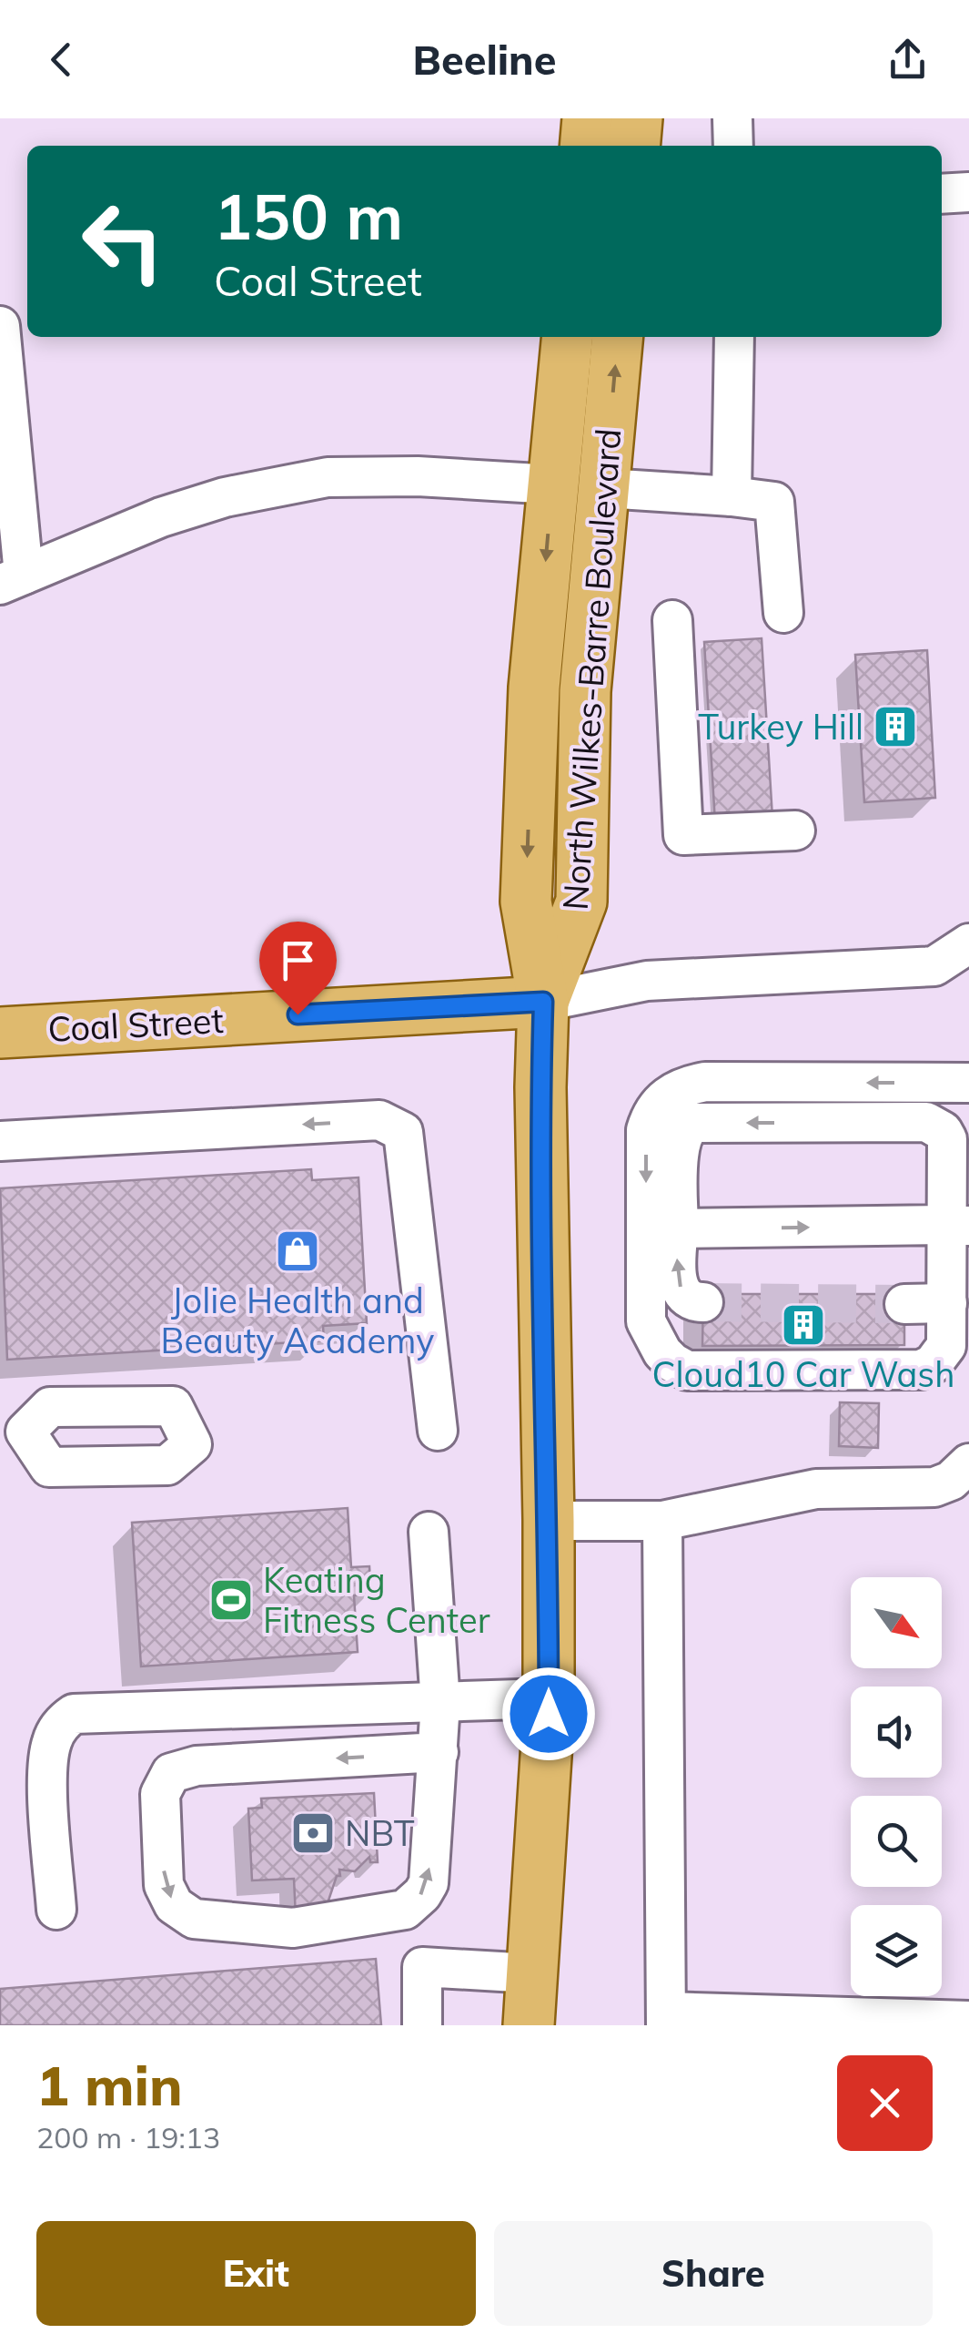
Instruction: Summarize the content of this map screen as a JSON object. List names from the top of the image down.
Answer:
{
  "streets": {
    "main road": ["North Wilkes-Barre Boulevard", "Coal Street"]
  },
  "crossings": [
    ["North Wilkes-Barre Boulevard", "Coal Street"]
  ],
  "places": {
    "building": ["Turkey Hill", "Cloud10 Car Wash"],
    "shop": ["Jolie Health and Beauty Academy"],
    "sports": ["Keating Fitness Center"],
    "bank": ["NBT"]
  },
  "north": "bottom right",
  "page": {
    "header": "Beeline",
    "turn": ["150 m", "Coal Street"],
    "heading": ["1 min", "200 m · 19:13"],
    "buttons": ["Exit", "Share"]
  }
}
